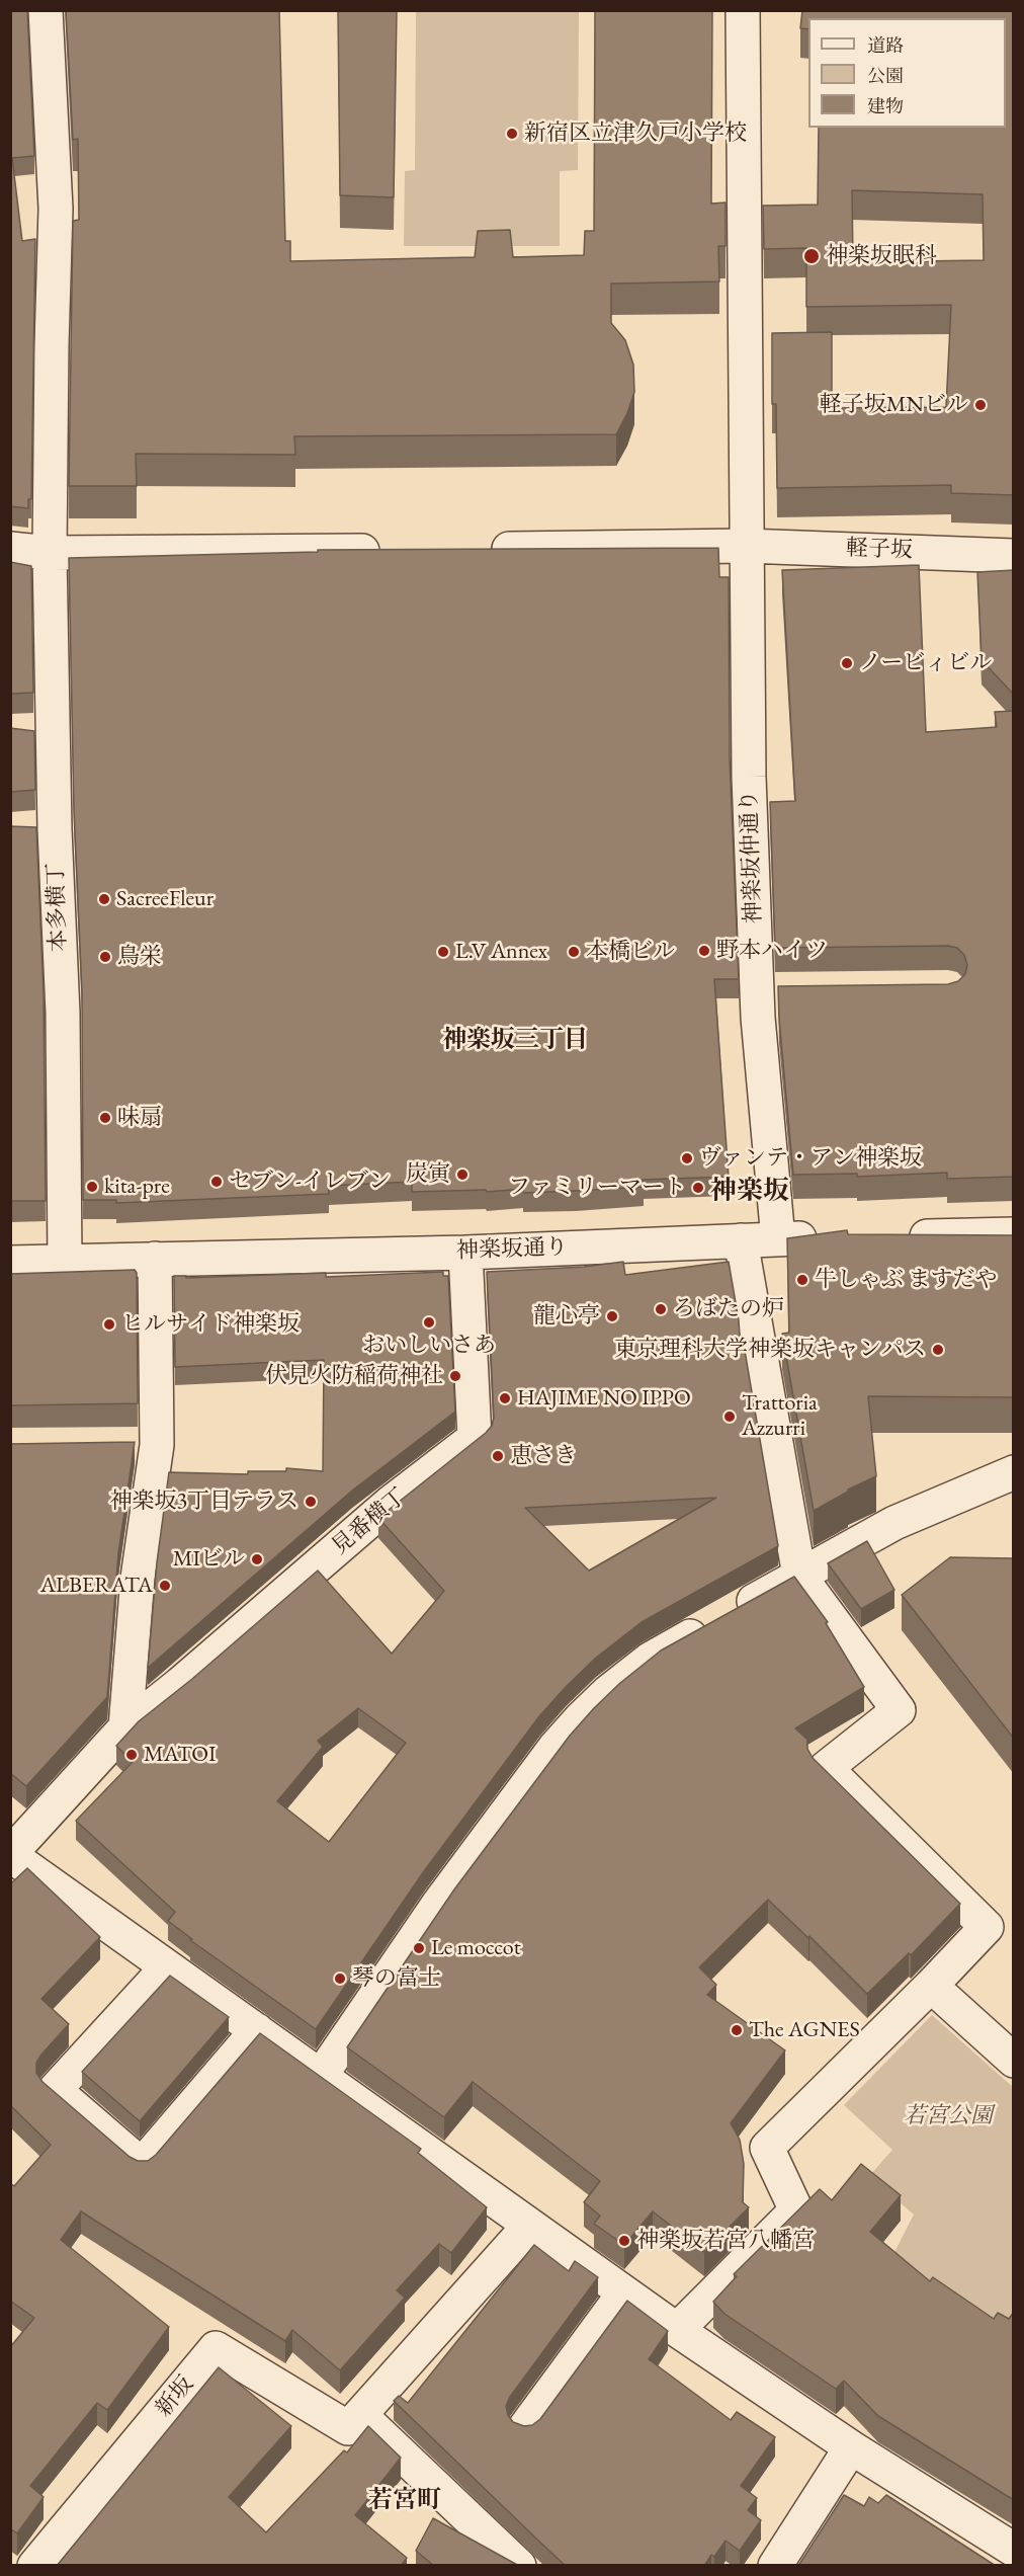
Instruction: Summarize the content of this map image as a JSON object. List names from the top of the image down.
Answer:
{
  "streets": {
    "street": [
      "軽子坂",
      "神楽坂仲通り",
      "本多横丁",
      "神楽坂通り",
      "見番横丁",
      "新坂"
    ]
  },
  "crossings": [
    ["軽子坂", "神楽坂仲通り"],
    ["神楽坂仲通り", "神楽坂通り"],
    ["本多横丁", "神楽坂通り"],
    ["神楽坂通り", "見番横丁"]
  ],
  "districts": ["神楽坂三丁目", "神楽坂", "若宮町"],
  "parks": ["若宮公園"],
  "places": [
    "新宿区立津久戸小学校",
    "神楽坂眠科",
    "軽子坂MNビル",
    "ノービィビル",
    "SacreeFleur",
    "野本ハイツ",
    "L.V Annex",
    "本橋ビル",
    "鳥栄",
    "味扇",
    "ヴァンテ・アン神楽坂",
    "炭寅",
    "セブン-イレブン",
    "kita-pre",
    "ファミリーマート",
    "牛しゃぶ ますだや",
    "ろばたの炉",
    "龍心亭",
    "おいしいさあ",
    "ヒルサイド神楽坂",
    "東京理科大学神楽坂キャンパス",
    "伏見火防稲荷神社",
    "HAJIME NO IPPO",
    "Trattoria Azzurri",
    "恵さき",
    "神楽坂3丁目テラス",
    "MIビル",
    "ALBERATA",
    "MATOI",
    "Le moccot",
    "琴の富士",
    "The AGNES",
    "神楽坂若宮八幡宮"
  ],
  "legend": ["道路", "公園", "建物"]
}
